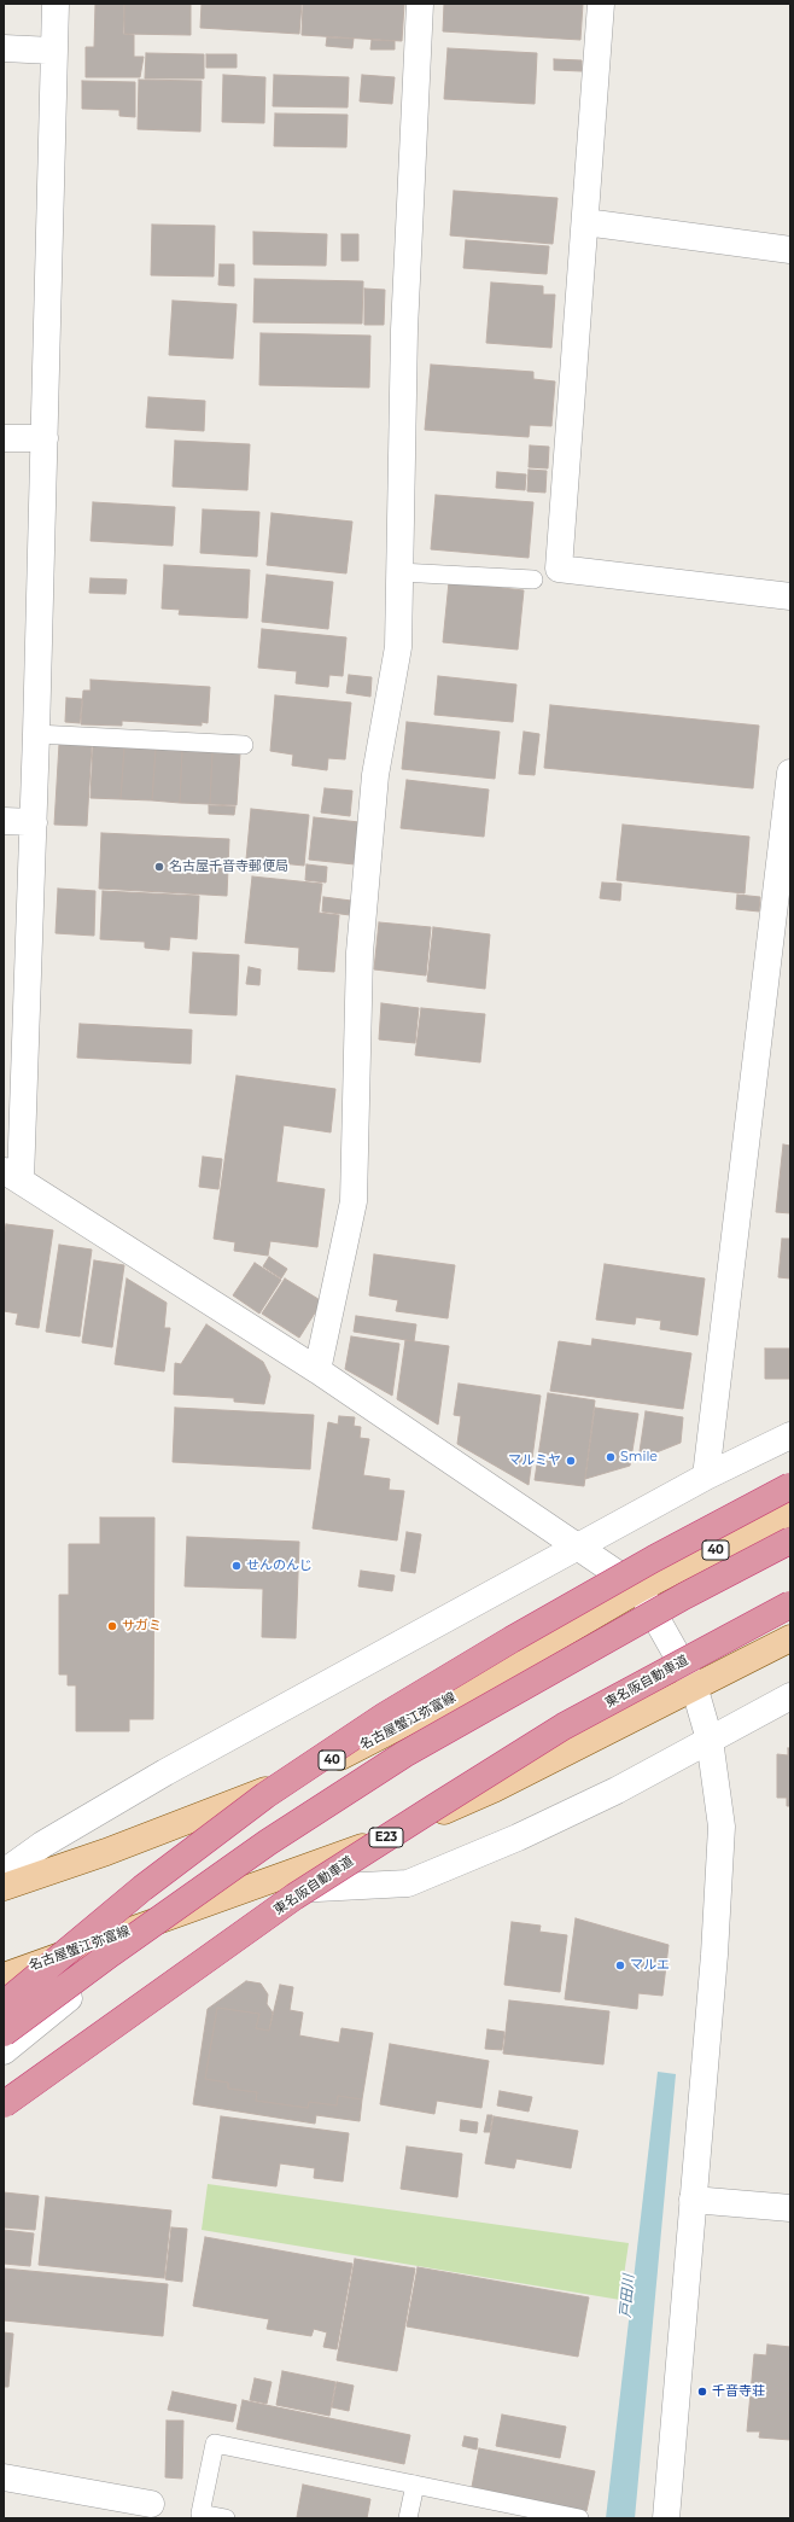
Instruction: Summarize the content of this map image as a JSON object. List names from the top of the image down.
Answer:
{
  "streets": {
    "highway": ["東名阪自動車道", "E23"],
    "main road": ["40", "名古屋蟹江弥富線"]
  },
  "water": ["戸田川"],
  "places": [
    "名古屋千音寺郵便局",
    "Smile",
    "マルミヤ",
    "せんのんじ",
    "サガミ",
    "マルエ",
    "千音寺荘"
  ]
}
